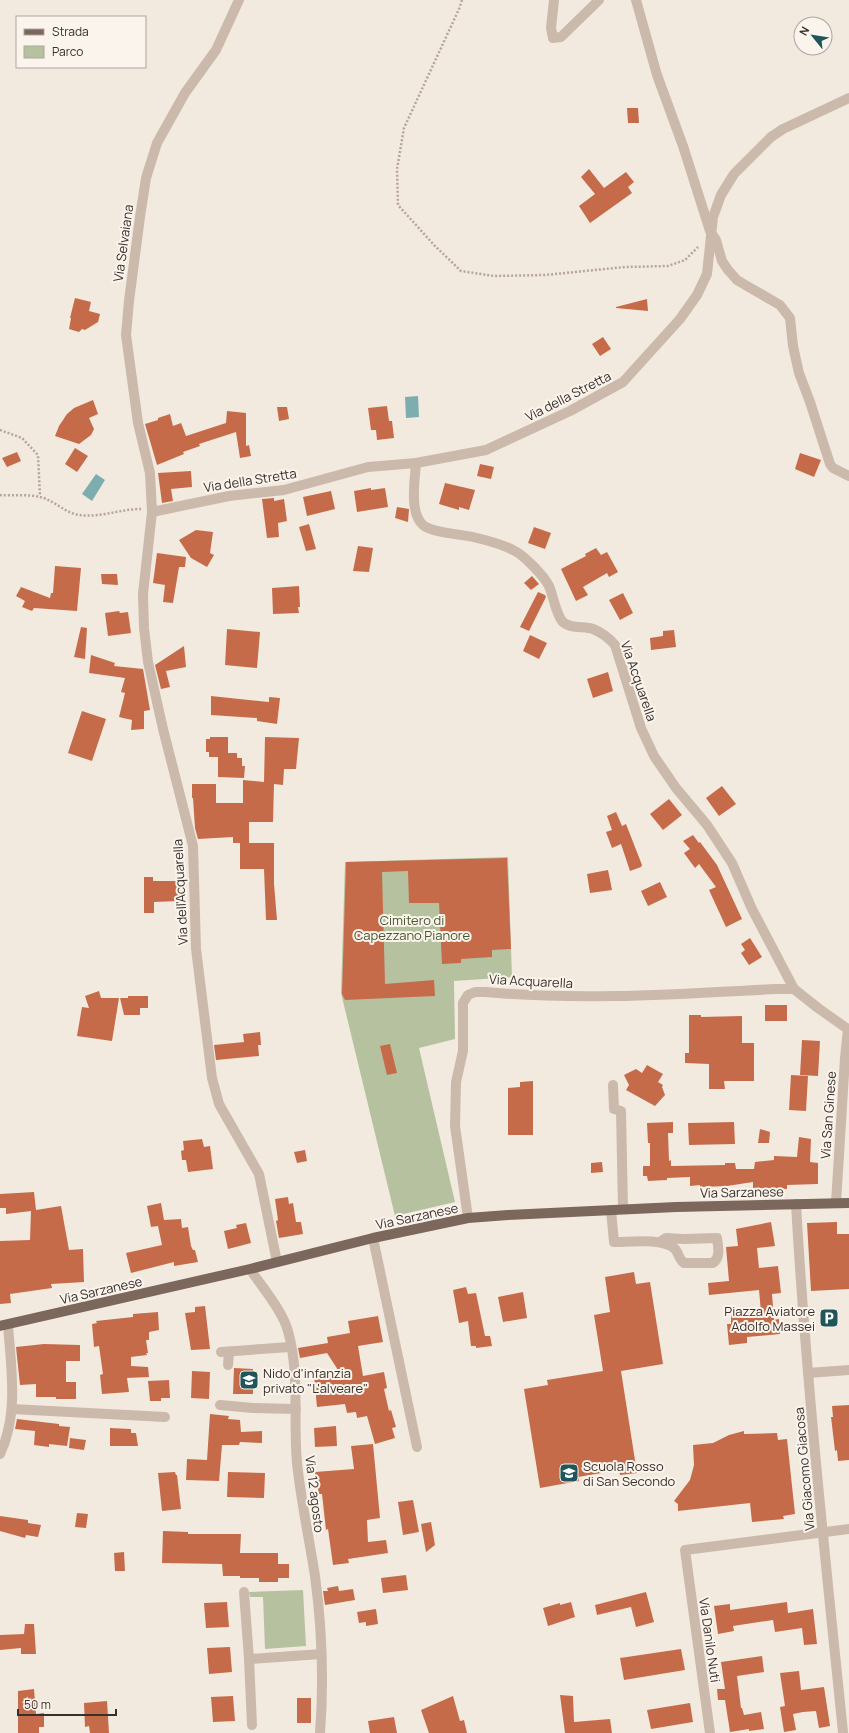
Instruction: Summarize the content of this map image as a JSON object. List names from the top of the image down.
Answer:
{
  "streets": {
    "main road": ["Via Sarzanese"],
    "street": [
      "Via Selvaiana",
      "Via della Stretta",
      "Via Acquarella",
      "Via dell'Acquarella",
      "Via San Ginese",
      "Via Giacomo Giacosa",
      "Via 12 agosto",
      "Via Danilo Nuti"
    ]
  },
  "crossings": [
    ["Via Selvaiana", "Via della Stretta"],
    ["Via Selvaiana", "Via dell'Acquarella"],
    ["Via della Stretta", "Via Acquarella"],
    ["Via della Stretta", "Via dell'Acquarella"],
    ["Via Acquarella", "Via San Ginese"],
    ["Via Acquarella", "Via Sarzanese"],
    ["Via dell'Acquarella", "Via Sarzanese"],
    ["Via San Ginese", "Via Sarzanese"],
    ["Via Sarzanese", "Via Giacomo Giacosa"],
    ["Via Sarzanese", "Via 12 agosto"],
    ["Via Giacomo Giacosa", "Via Danilo Nuti"]
  ],
  "parks": ["Cimitero di Capezzano Pianore"],
  "places": {
    "parking": ["Piazza Aviatore Adolfo Massei"],
    "school or university": ["Nido d'infanzia privato \"L'alveare\"", "Scuola Rosso di San Secondo"]
  },
  "legend": ["Strada", "Parco"],
  "scale_bar": "50 m",
  "north": "top left"
}
